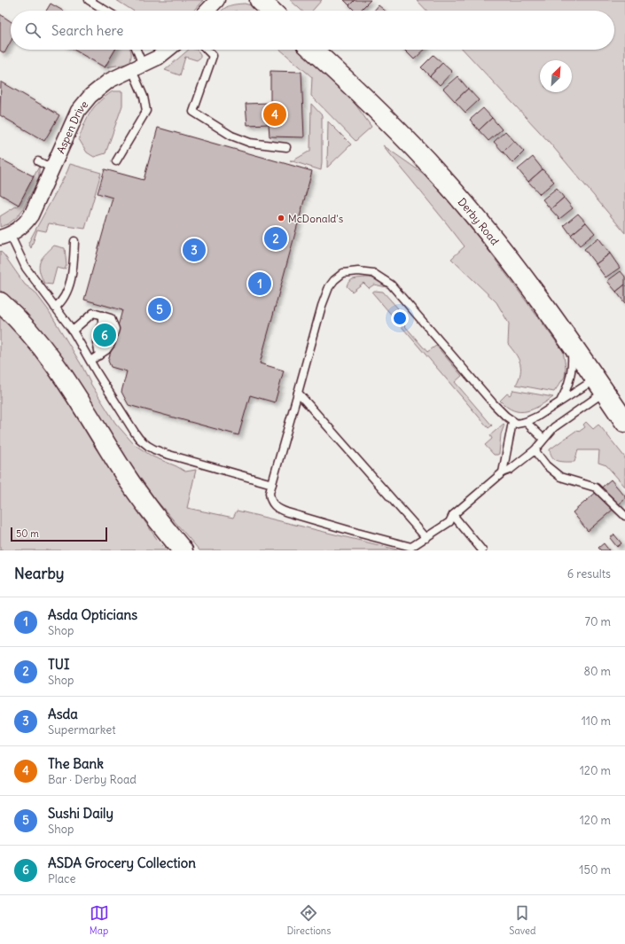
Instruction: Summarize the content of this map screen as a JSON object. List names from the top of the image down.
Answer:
{
  "streets": {
    "main road": ["Derby Road"],
    "street": ["Aspen Drive"]
  },
  "places": ["McDonald's"],
  "scale_bar": "50 m",
  "north": "top right",
  "page": {
    "search": "Search here",
    "pins": [
      "4",
      "2",
      "3",
      "1",
      "5",
      "6"
    ],
    "scale": "50 m",
    "heading": ["Nearby", "6 results"],
    "list": [
      {
        "mark": "1",
        "name": "Asda Opticians",
        "note": "Shop",
        "value": "70 m"
      },
      {
        "mark": "2",
        "name": "TUI",
        "note": "Shop",
        "value": "80 m"
      },
      {
        "mark": "3",
        "name": "Asda",
        "note": "Supermarket",
        "value": "110 m"
      },
      {
        "mark": "4",
        "name": "The Bank",
        "note": "Bar · Derby Road",
        "value": "120 m"
      },
      {
        "mark": "5",
        "name": "Sushi Daily",
        "note": "Shop",
        "value": "120 m"
      },
      {
        "mark": "6",
        "name": "ASDA Grocery Collection",
        "note": "Place",
        "value": "150 m"
      }
    ],
    "nav": ["Map", "Directions", "Saved"]
  }
}
